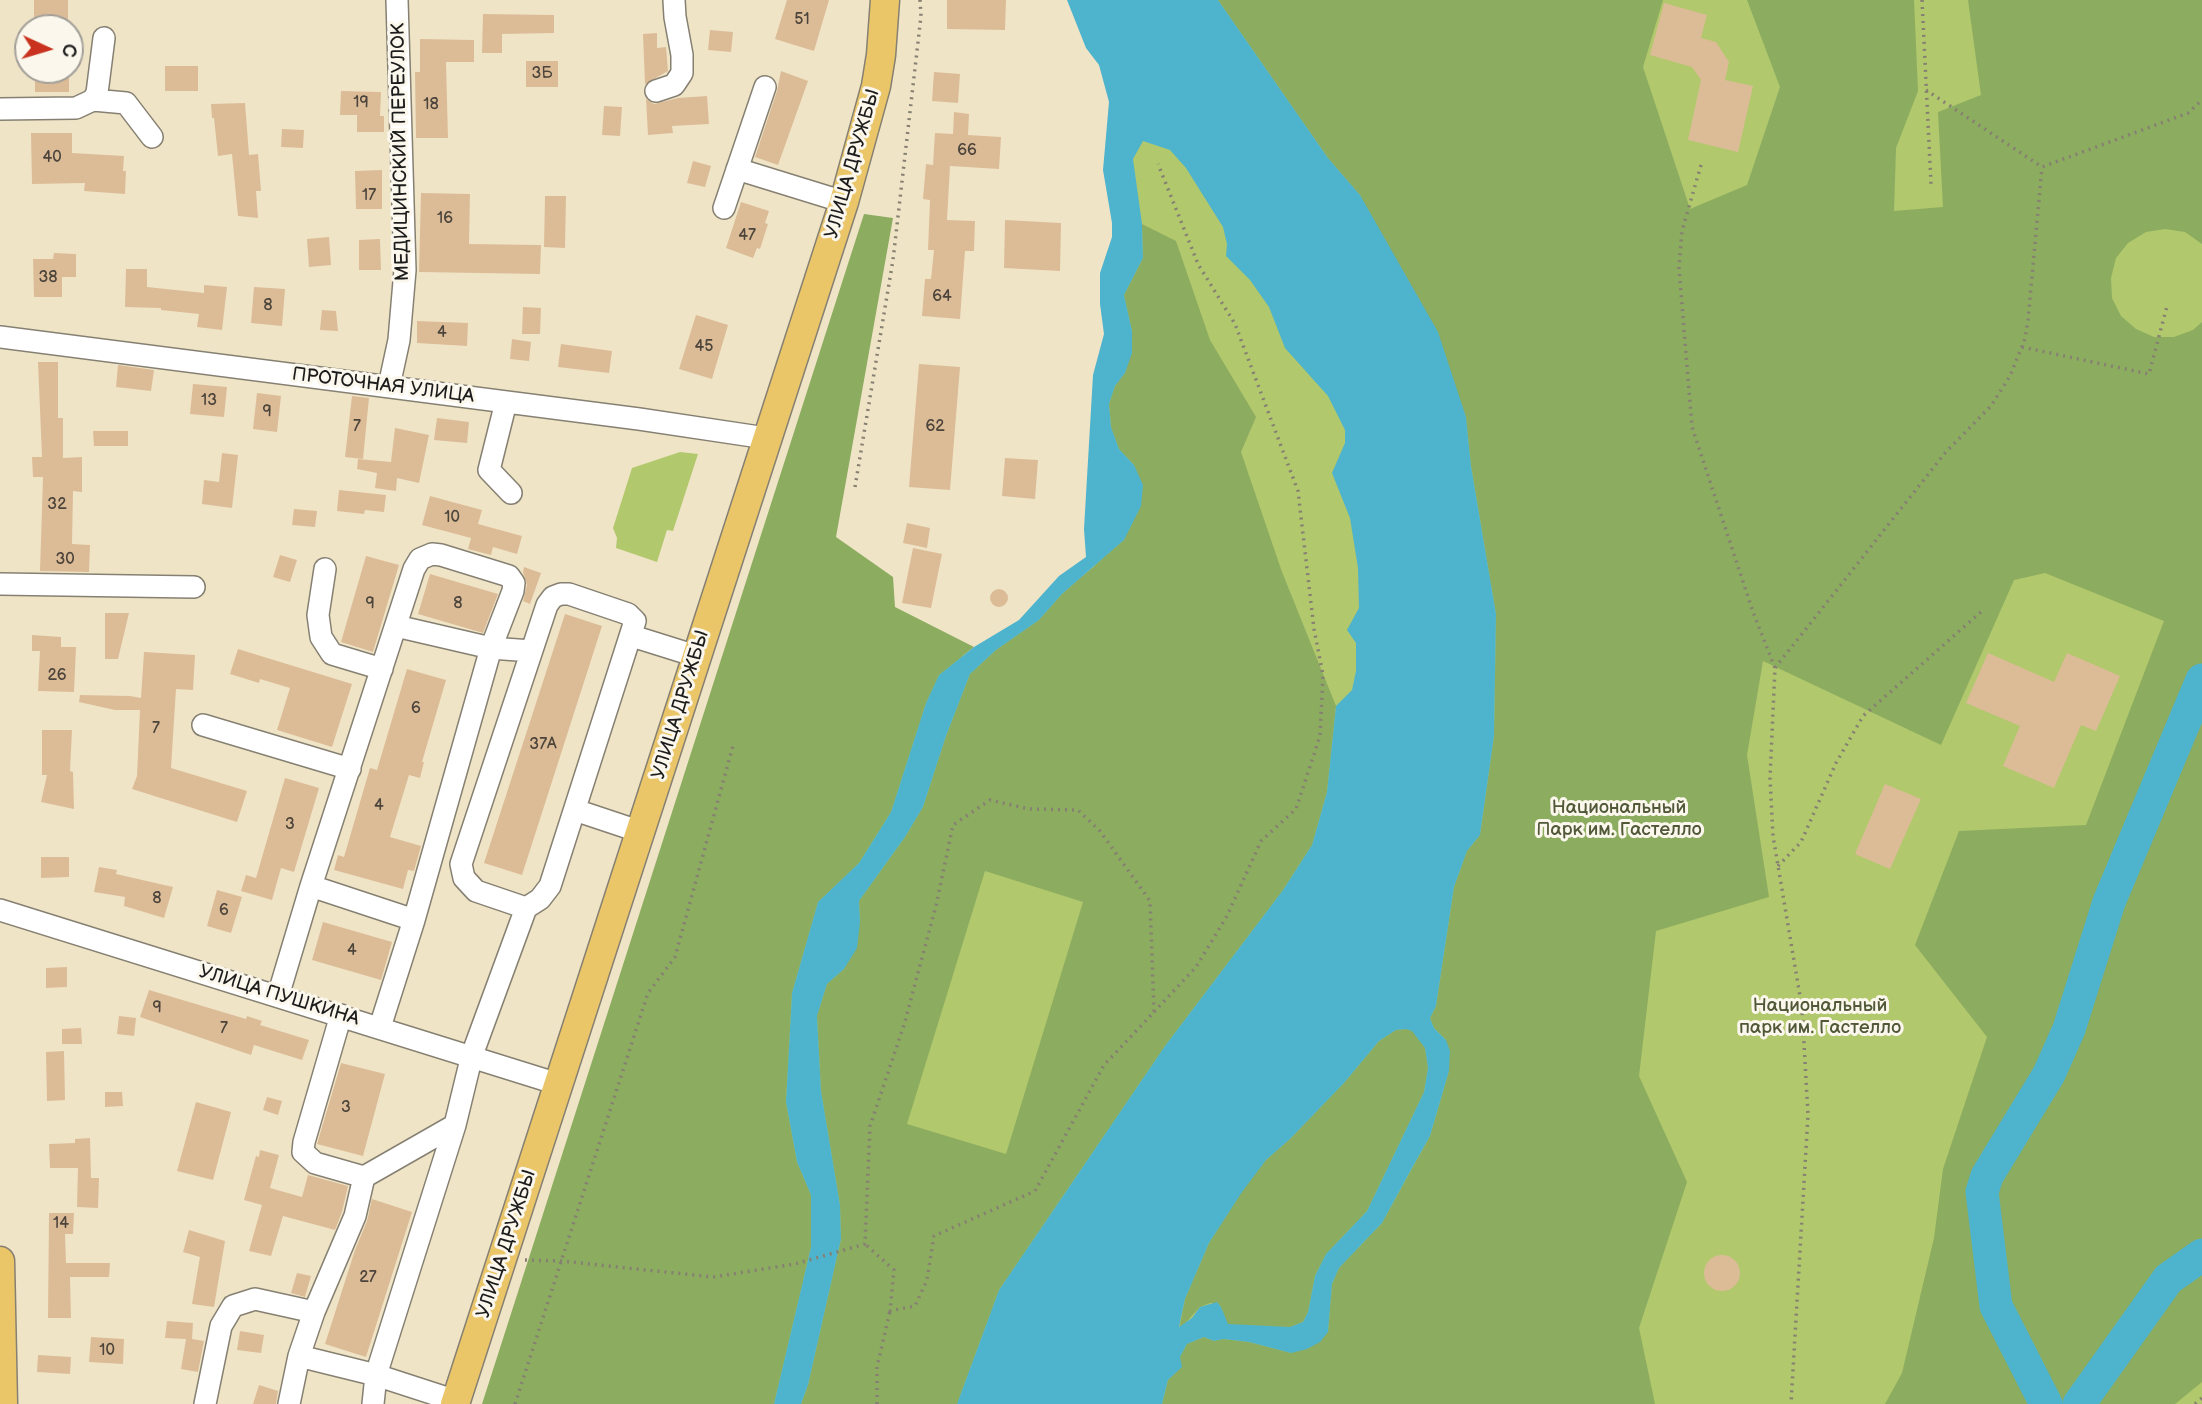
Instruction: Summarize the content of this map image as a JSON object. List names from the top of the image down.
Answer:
{
  "streets": {
    "main road": ["УЛИЦА ДРУЖБЫ"],
    "street": ["МЕДИЦИНСКИЙ ПЕРЕУЛОК", "ПРОТОЧНАЯ УЛИЦА", "УЛИЦА ПУШКИНА"]
  },
  "crossings": [
    ["МЕДИЦИНСКИЙ ПЕРЕУЛОК", "ПРОТОЧНАЯ УЛИЦА"],
    ["УЛИЦА ДРУЖБЫ", "ПРОТОЧНАЯ УЛИЦА"],
    ["УЛИЦА ДРУЖБЫ", "УЛИЦА ПУШКИНА"]
  ],
  "parks": ["Национальный Парк им. Гастелло", "Национальный парк им. Гастелло"],
  "house_numbers": [
    "51",
    "3Б",
    "19",
    "18",
    "66",
    "40",
    "17",
    "16",
    "47",
    "38",
    "64",
    "8",
    "4",
    "45",
    "13",
    "9",
    "7",
    "62",
    "32",
    "10",
    "30",
    "9",
    "8",
    "26",
    "6",
    "7",
    "37А",
    "4",
    "3",
    "8",
    "6",
    "4",
    "9",
    "7",
    "3",
    "14",
    "27",
    "10"
  ],
  "north": "right"
}
